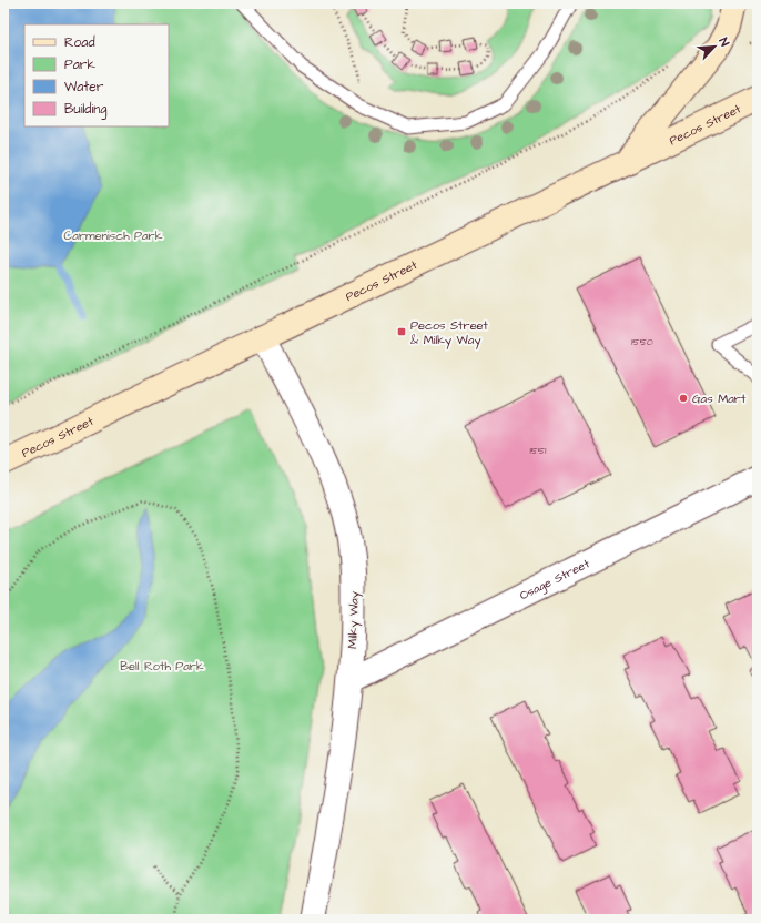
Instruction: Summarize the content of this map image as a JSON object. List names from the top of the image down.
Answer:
{
  "streets": {
    "main road": ["Pecos Street"],
    "street": ["Osage Street", "Milky Way"]
  },
  "crossings": [
    ["Pecos Street", "Milky Way"],
    ["Osage Street", "Milky Way"]
  ],
  "parks": ["Carmenisch Park", "Bell Roth Park"],
  "places": {
    "transit": ["Pecos Street & Milky Way"],
    "other": ["Gas Mart"]
  },
  "house_numbers": ["1550", "1551"],
  "legend": [
    "Road",
    "Park",
    "Water",
    "Building"
  ],
  "north": "top right"
}
